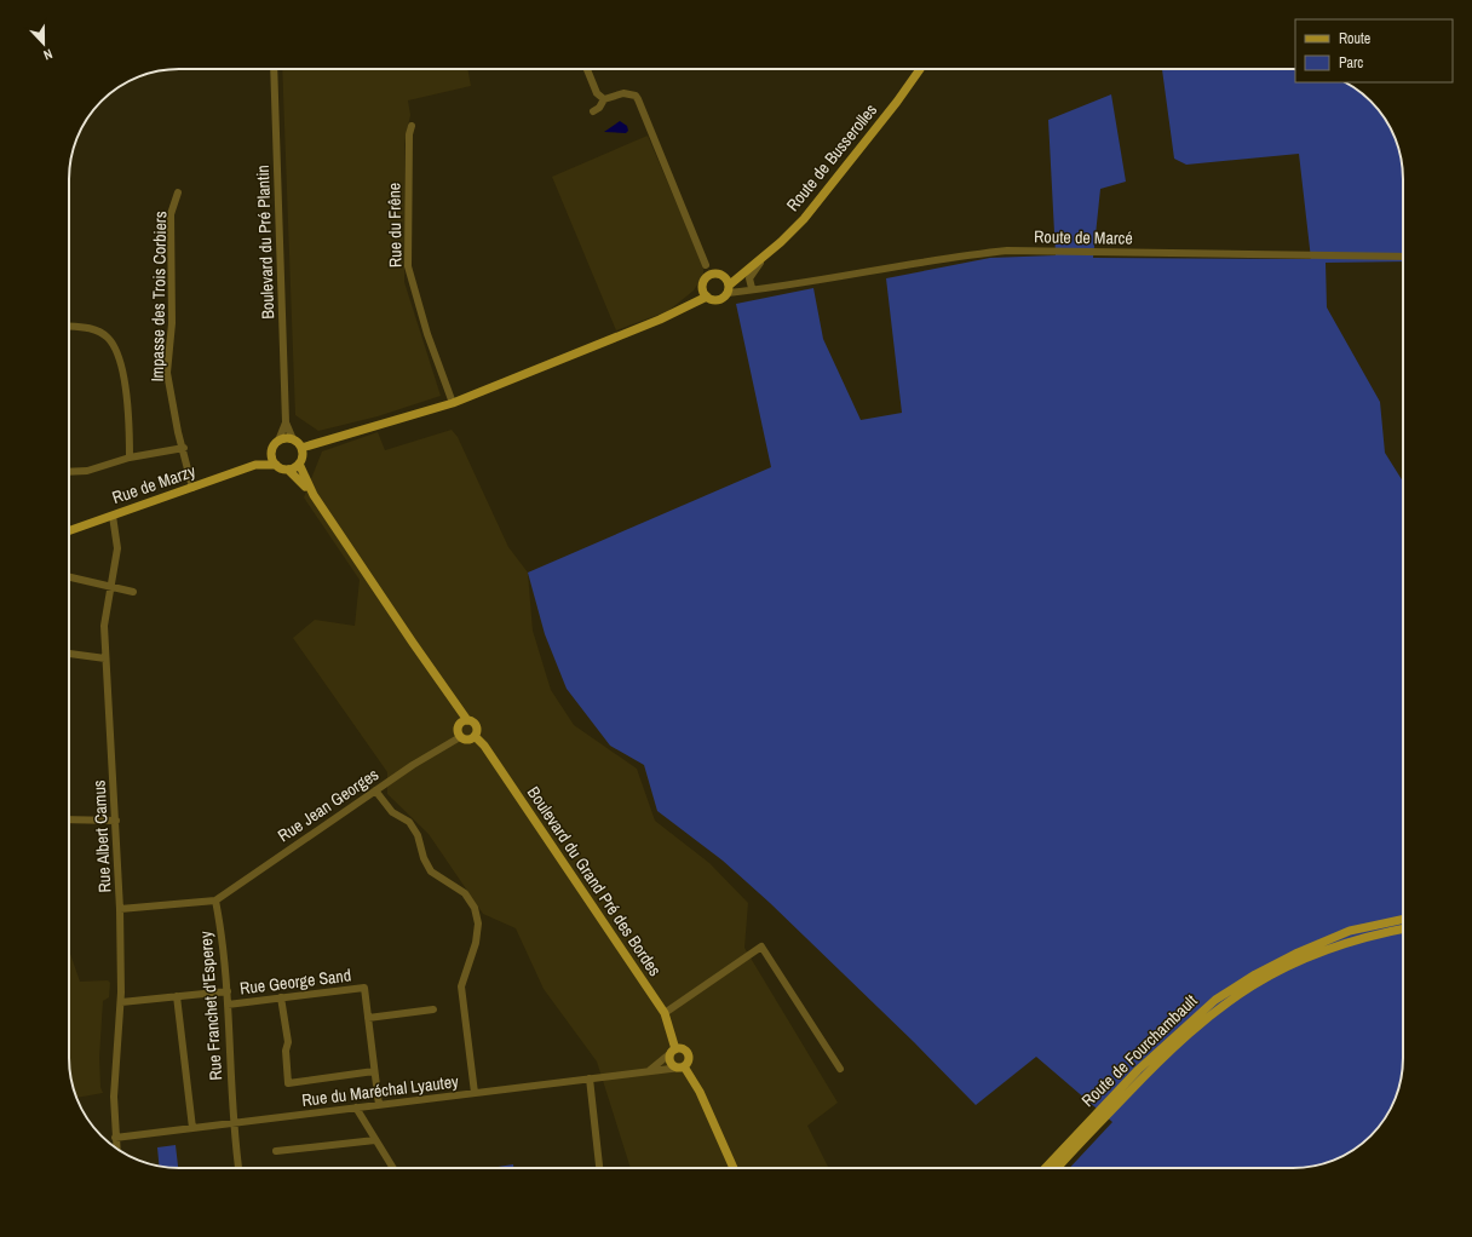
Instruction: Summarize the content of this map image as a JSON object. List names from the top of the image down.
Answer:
{
  "streets": {
    "main road": [
      "Route de Busserolles",
      "Rue de Marzy",
      "Boulevard du Grand Pré des Bordes",
      "Route de Fourchambault"
    ],
    "street": [
      "Rue du Frêne",
      "Route de Marcé",
      "Boulevard du Pré Plantin",
      "Impasse des Trois Corbiers",
      "Rue Jean Georges",
      "Rue Albert Camus",
      "Rue George Sand",
      "Rue Franchet d'Esperey",
      "Rue du Maréchal Lyautey"
    ]
  },
  "crossings": [
    ["Route de Busserolles", "Route de Marcé"],
    ["Boulevard du Pré Plantin", "Rue de Marzy"],
    ["Impasse des Trois Corbiers", "Rue de Marzy"],
    ["Rue de Marzy", "Rue Albert Camus"],
    ["Rue Jean Georges", "Boulevard du Grand Pré des Bordes"],
    ["Rue Jean Georges", "Rue Franchet d'Esperey"],
    ["Rue Albert Camus", "Rue du Maréchal Lyautey"],
    ["Boulevard du Grand Pré des Bordes", "Rue du Maréchal Lyautey"],
    ["Rue George Sand", "Rue Franchet d'Esperey"],
    ["Rue George Sand", "Rue du Maréchal Lyautey"],
    ["Rue Franchet d'Esperey", "Rue du Maréchal Lyautey"]
  ],
  "legend": ["Route", "Parc"],
  "north": "bottom"
}
